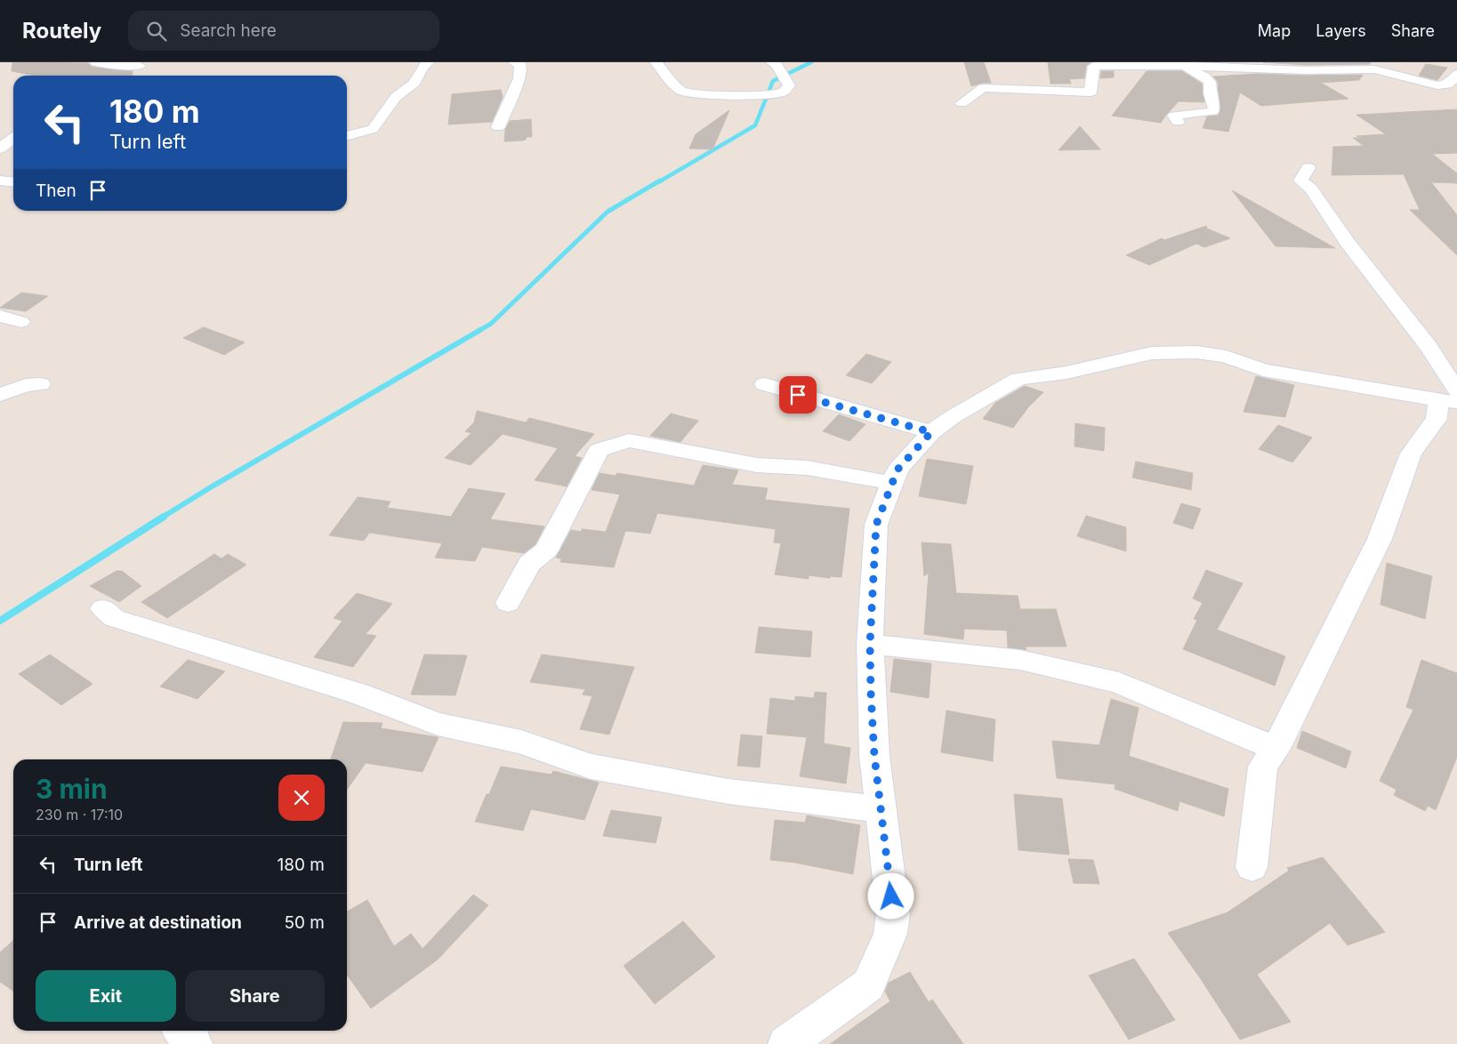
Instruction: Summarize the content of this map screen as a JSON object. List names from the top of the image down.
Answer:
{
  "page": {
    "header": "Routely",
    "search": "Search here",
    "nav": ["Map", "Layers", "Share"],
    "turn": ["180 m", "Turn left"],
    "then": "Then",
    "heading": ["3 min", "230 m · 17:10"],
    "list": [
      {
        "name": "Turn left",
        "value": "180 m"
      },
      {
        "name": "Arrive at destination",
        "value": "50 m"
      }
    ],
    "buttons": ["Exit", "Share"]
  }
}
